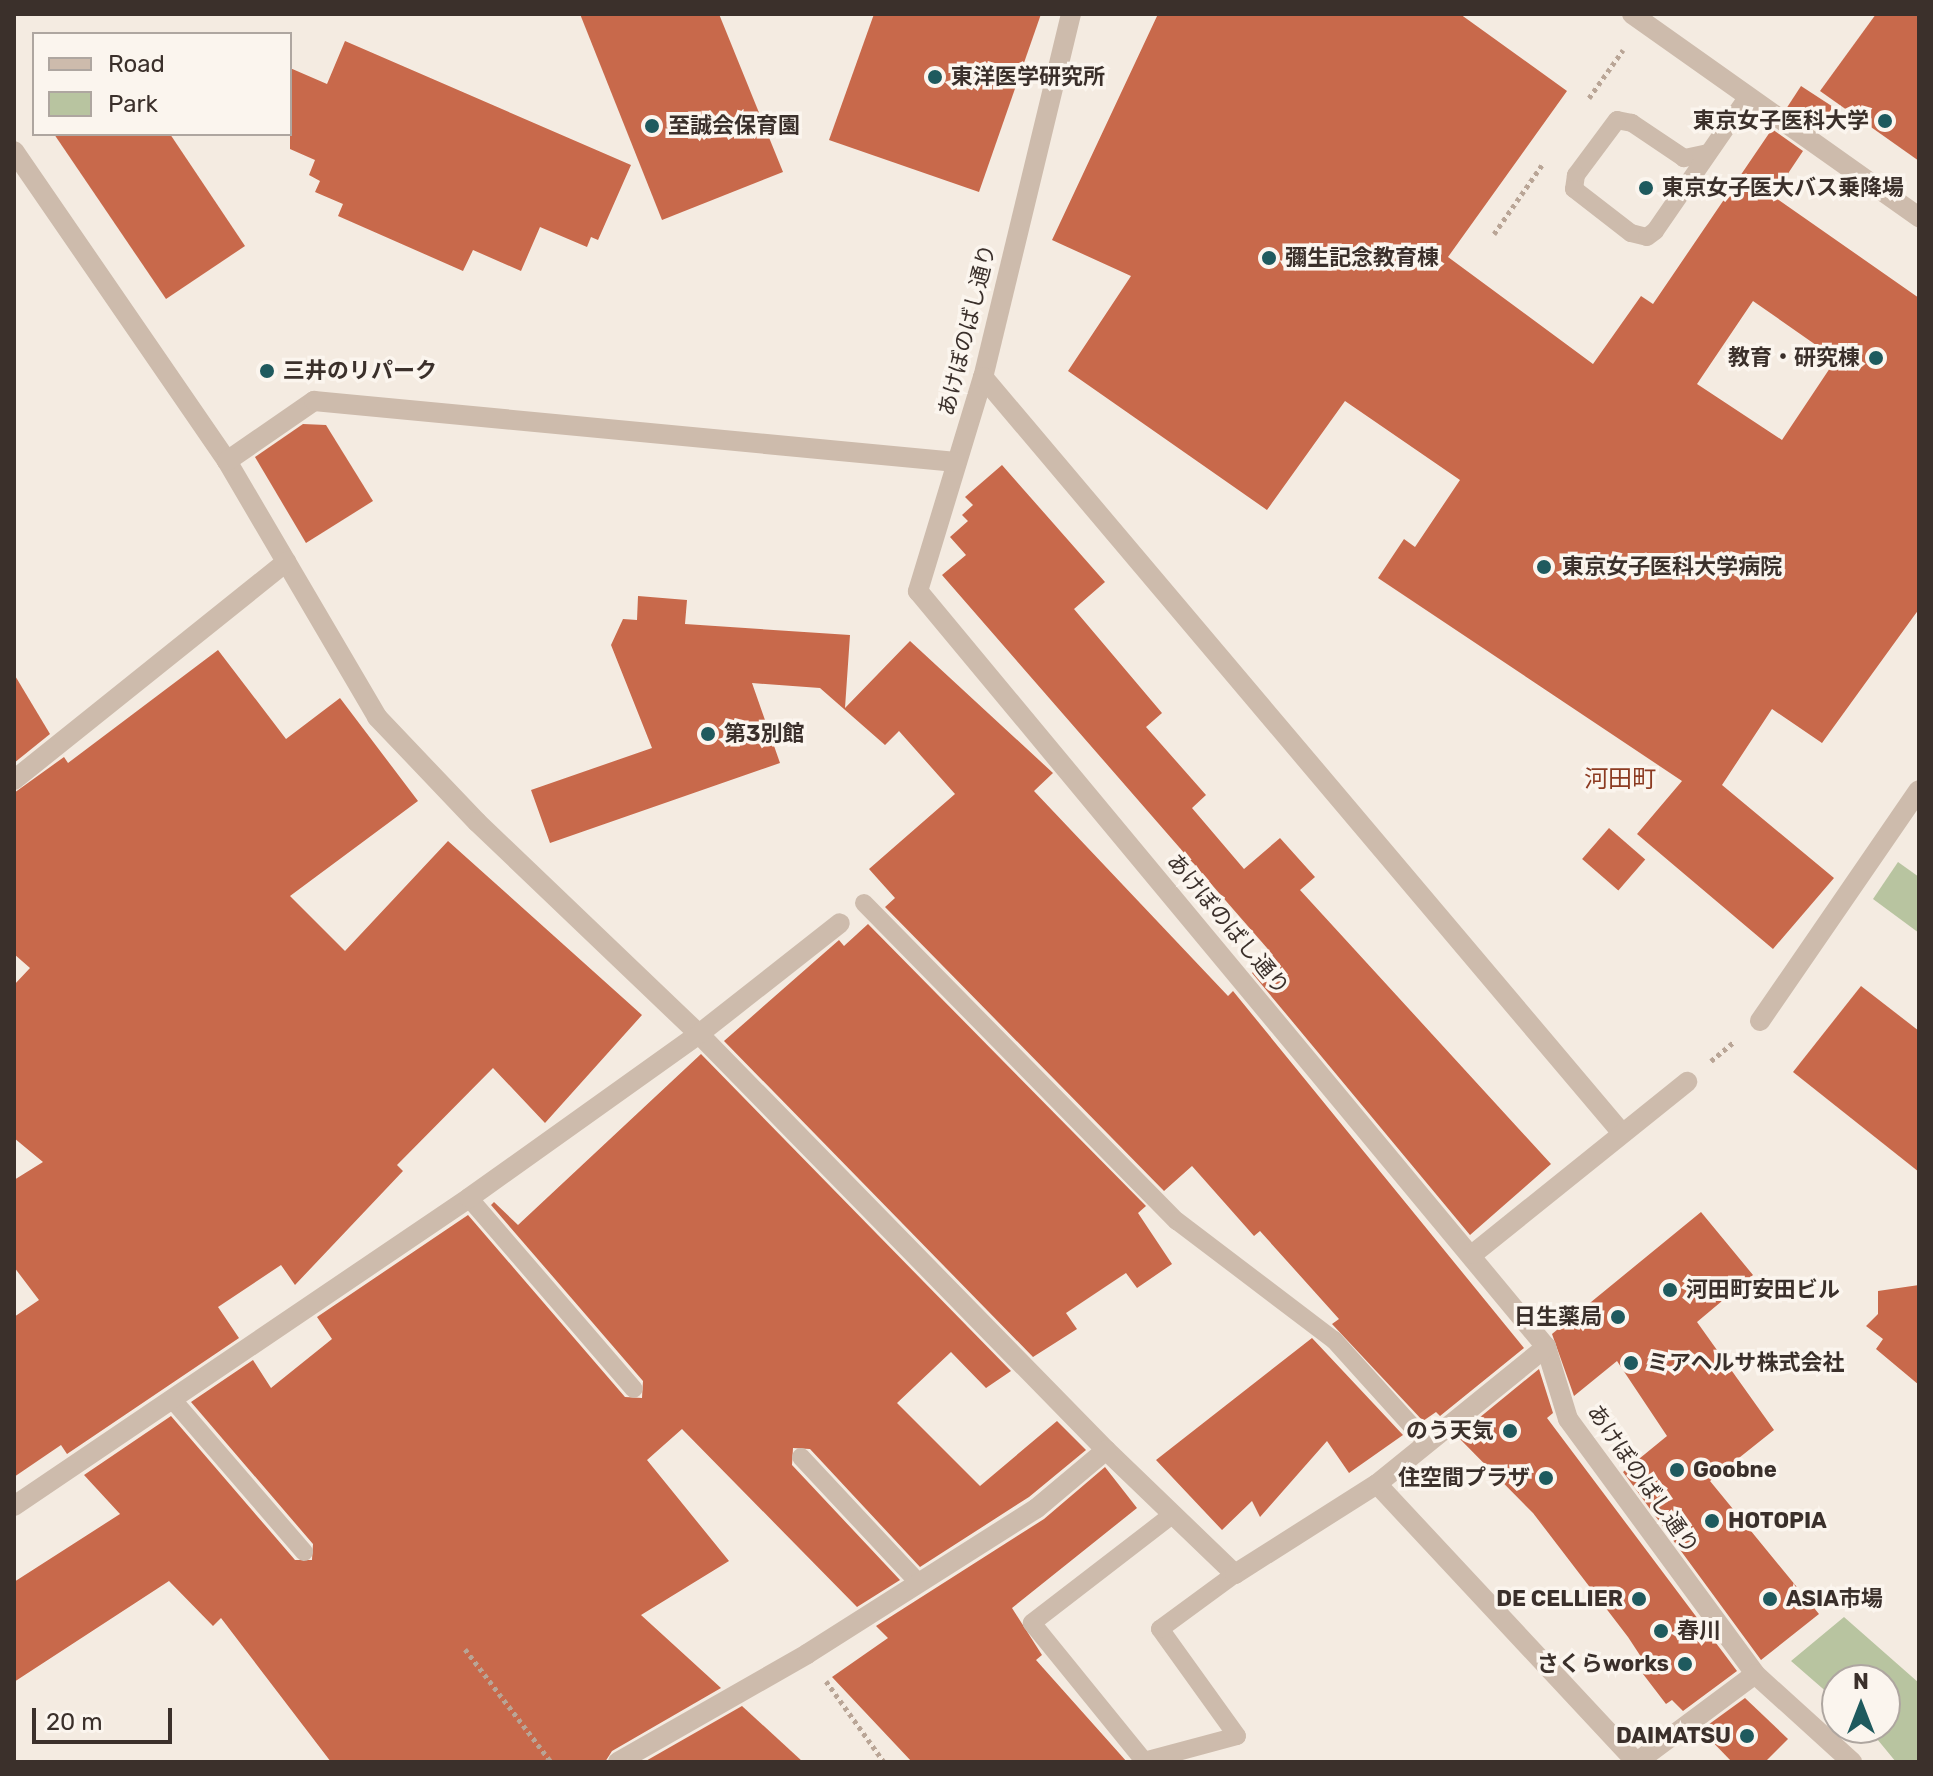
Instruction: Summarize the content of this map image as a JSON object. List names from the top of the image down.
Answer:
{
  "streets": {
    "street": ["あけぼのばし通り"]
  },
  "districts": ["河田町"],
  "places": [
    "東洋医学研究所",
    "東京女子医科大学",
    "至誠会保育園",
    "東京女子医大バス乗降場",
    "彌生記念教育棟",
    "教育・研究棟",
    "三井のリパーク",
    "東京女子医科大学病院",
    "第3別館",
    "河田町安田ビル",
    "日生薬局",
    "ミアヘルサ株式会社",
    "のう天気",
    "Goobne",
    "住空間プラザ",
    "HOTOPIA",
    "DE CELLIER",
    "ASIA市場",
    "春川",
    "さくらworks",
    "DAIMATSU"
  ],
  "legend": ["Road", "Park"],
  "scale_bar": "20 m",
  "north": "top"
}
